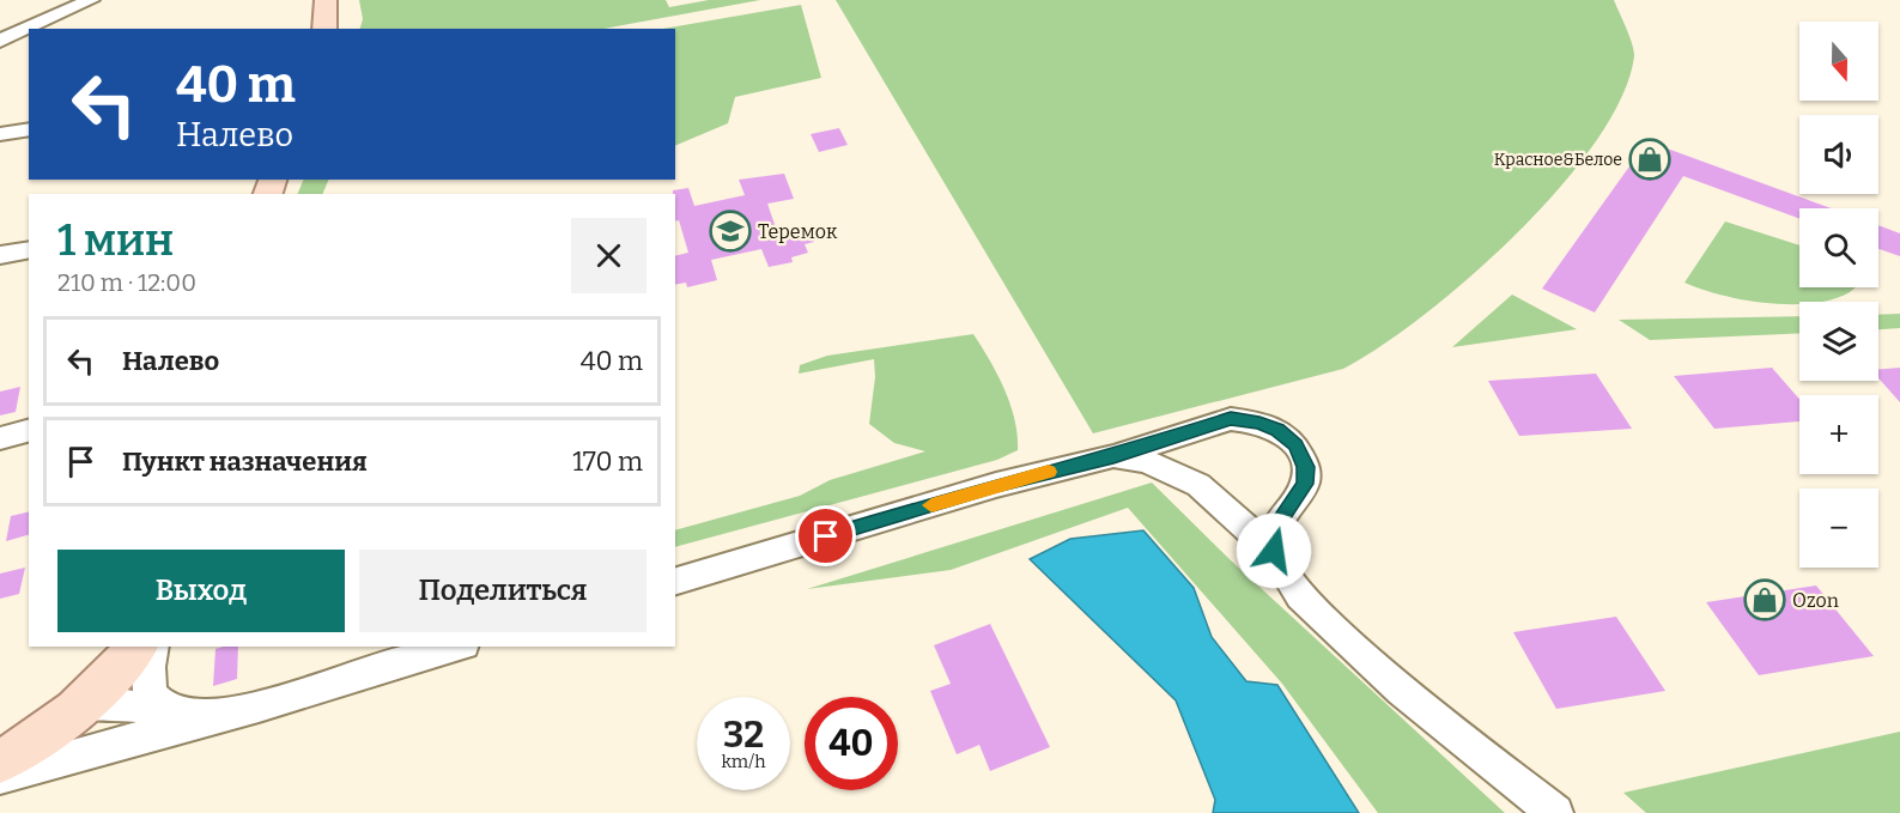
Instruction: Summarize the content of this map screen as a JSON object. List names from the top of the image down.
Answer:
{
  "places": {
    "shop": ["Красное&Белое", "Ozon"],
    "school or university": ["Теремок"]
  },
  "north": "bottom",
  "page": {
    "map_buttons": ["+", "−"],
    "turn": ["40 m", "Налево"],
    "heading": ["1 мин", "210 m · 12:00"],
    "list": [
      {
        "name": "Налево",
        "value": "40 m"
      },
      {
        "name": "Пункт назначения",
        "value": "170 m"
      }
    ],
    "buttons": ["Выход", "Поделиться"],
    "speed": "32 km/h",
    "limit": "40"
  }
}
